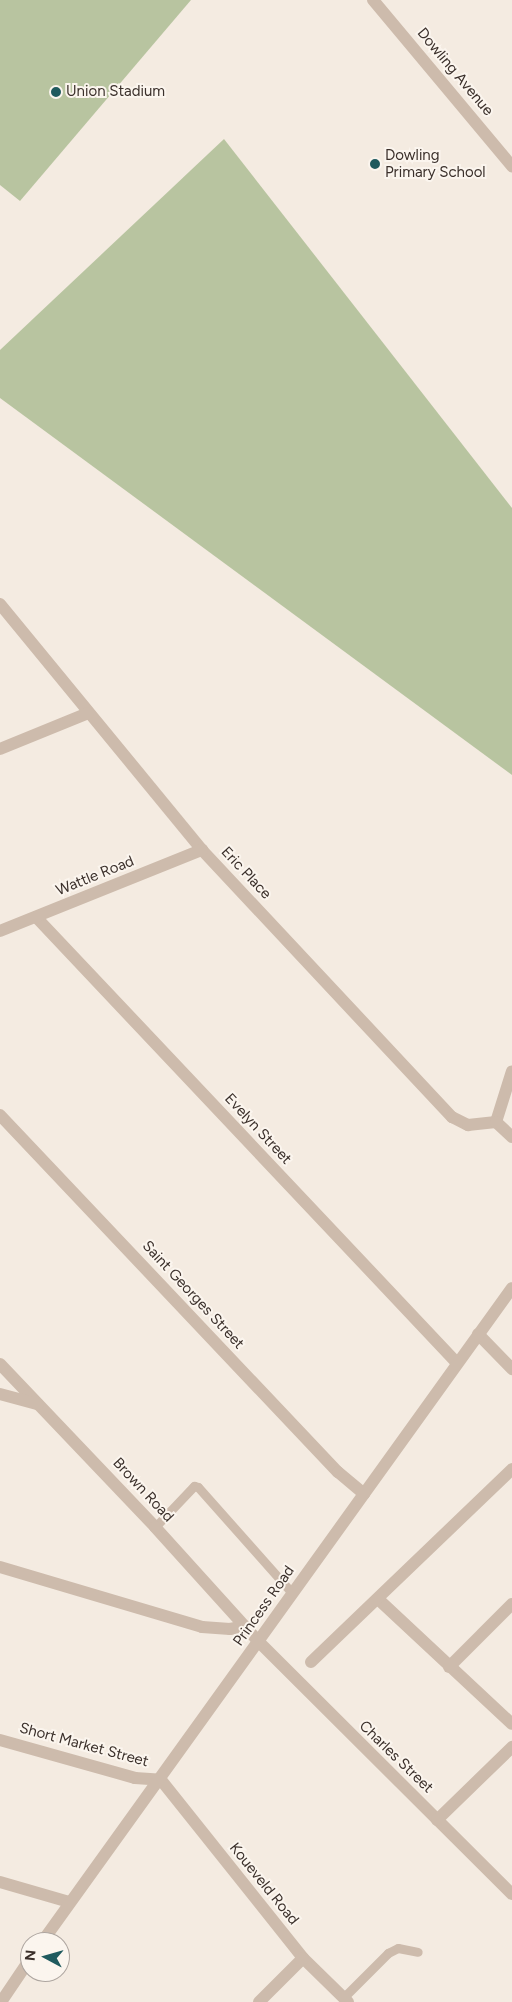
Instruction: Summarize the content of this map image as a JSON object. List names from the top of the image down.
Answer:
{
  "streets": {
    "street": [
      "Dowling Avenue",
      "Eric Place",
      "Wattle Road",
      "Evelyn Street",
      "Saint Georges Street",
      "Brown Road",
      "Princess Road",
      "Short Market Street",
      "Charles Street",
      "Koueveld Road"
    ]
  },
  "crossings": [
    ["Eric Place", "Wattle Road"],
    ["Wattle Road", "Evelyn Street"],
    ["Evelyn Street", "Princess Road"],
    ["Saint Georges Street", "Princess Road"],
    ["Brown Road", "Princess Road"],
    ["Brown Road", "Charles Street"],
    ["Princess Road", "Short Market Street"],
    ["Princess Road", "Charles Street"],
    ["Princess Road", "Koueveld Road"],
    ["Short Market Street", "Koueveld Road"]
  ],
  "places": ["Union Stadium", "Dowling Primary School"],
  "north": "left"
}
